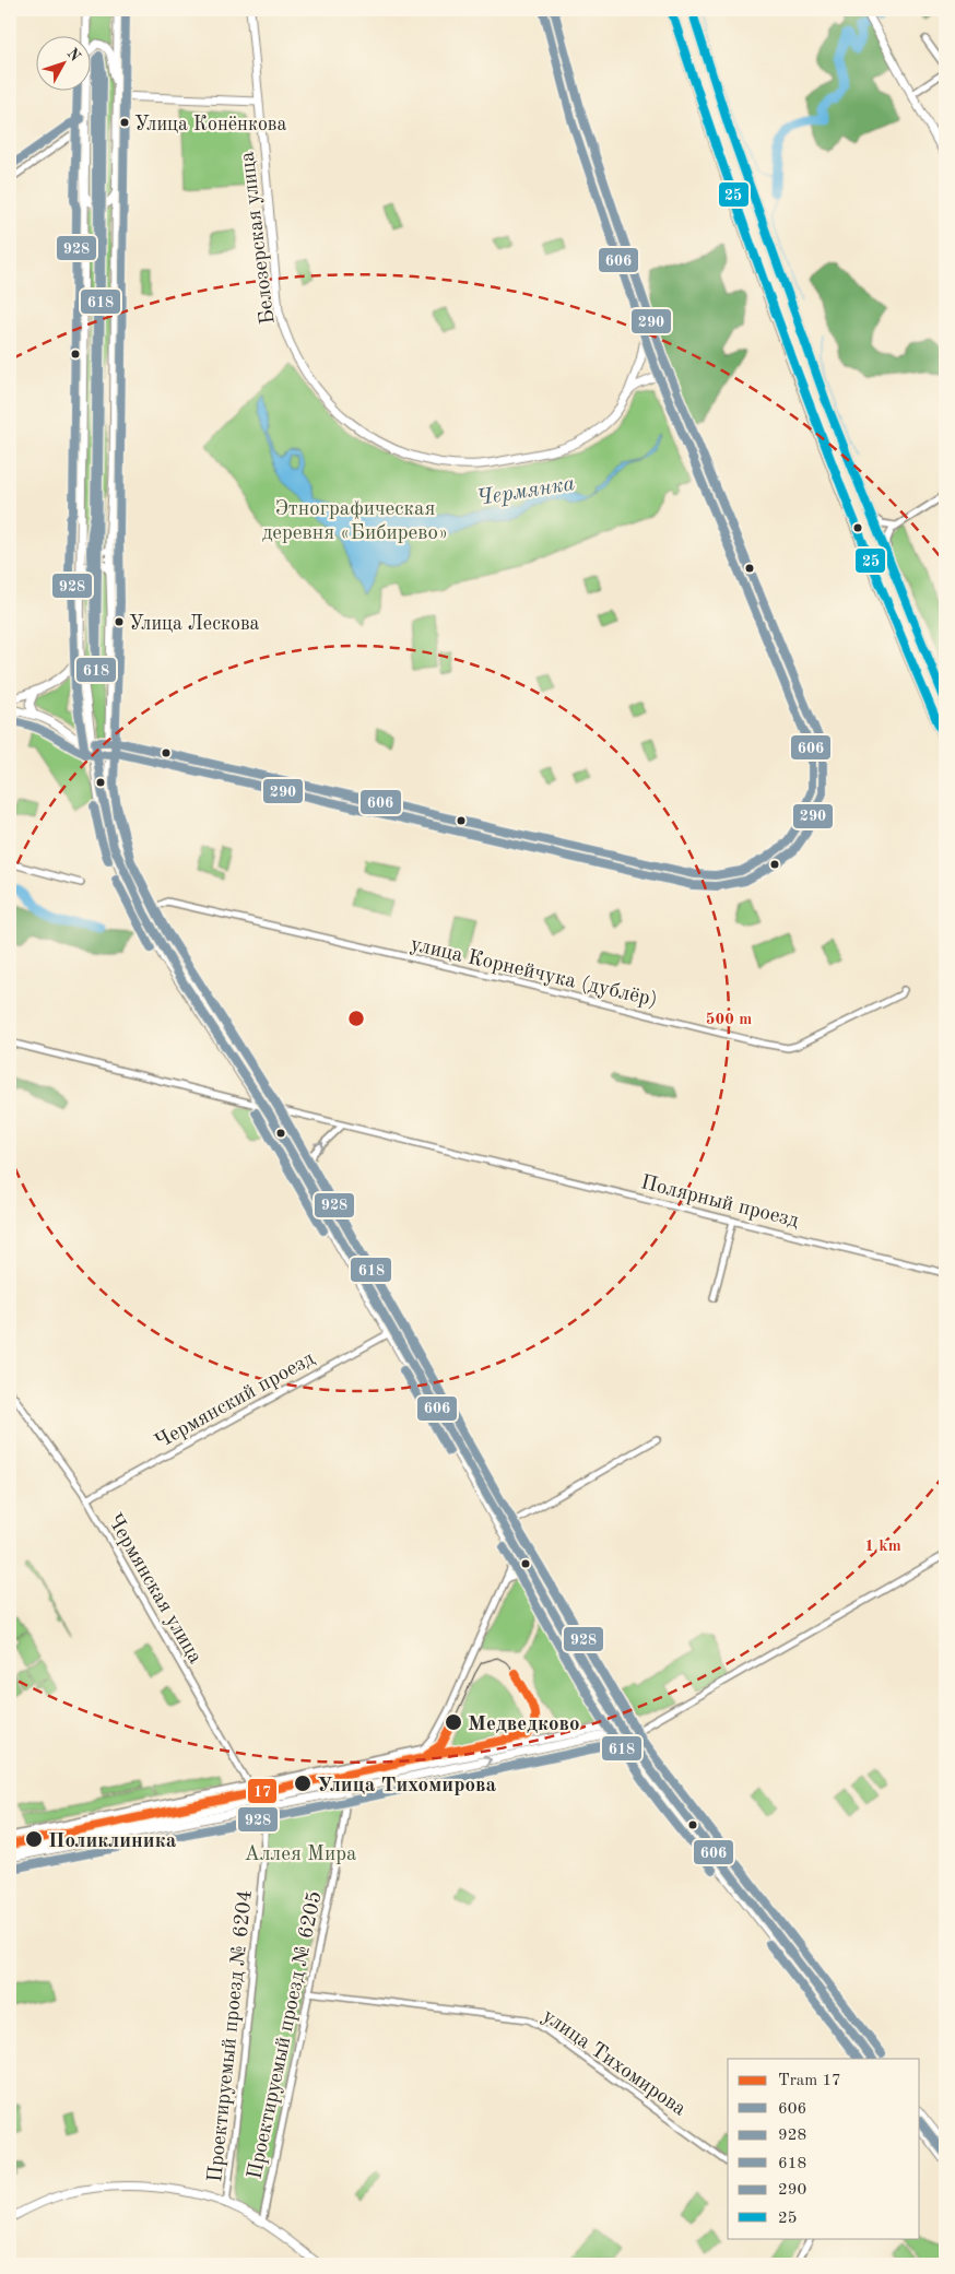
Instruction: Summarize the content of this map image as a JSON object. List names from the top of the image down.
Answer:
{
  "streets": {
    "main road": ["Белозерская улица"],
    "street": [
      "улица Корнейчука (дублёр)",
      "Полярный проезд",
      "Чермянский проезд",
      "Чермянская улица",
      "Проектируемый проезд № 6205",
      "Проектируемый проезд № 6204",
      "улица Тихомирова"
    ]
  },
  "crossings": [
    ["Чермянский проезд", "Чермянская улица"],
    ["Чермянская улица", "Проектируемый проезд № 6204"],
    ["Проектируемый проезд № 6205", "улица Тихомирова"]
  ],
  "water": ["Чермянка"],
  "parks": ["Этнографическая деревня «Бибирево»", "Аллея Мира"],
  "places": [
    "Улица Конёнкова",
    "Улица Лескова",
    "Медведково",
    "Улица Тихомирова",
    "Поликлиника"
  ],
  "lines": [
    "transit line 606",
    "transit line 928",
    "transit line 290",
    "transit line 25",
    "transit line 618",
    "tram line 17"
  ],
  "legend": [
    "Tram 17",
    "606",
    "928",
    "618",
    "290",
    "25"
  ],
  "north": "top right",
  "rings": ["500 m", "1 km"]
}
